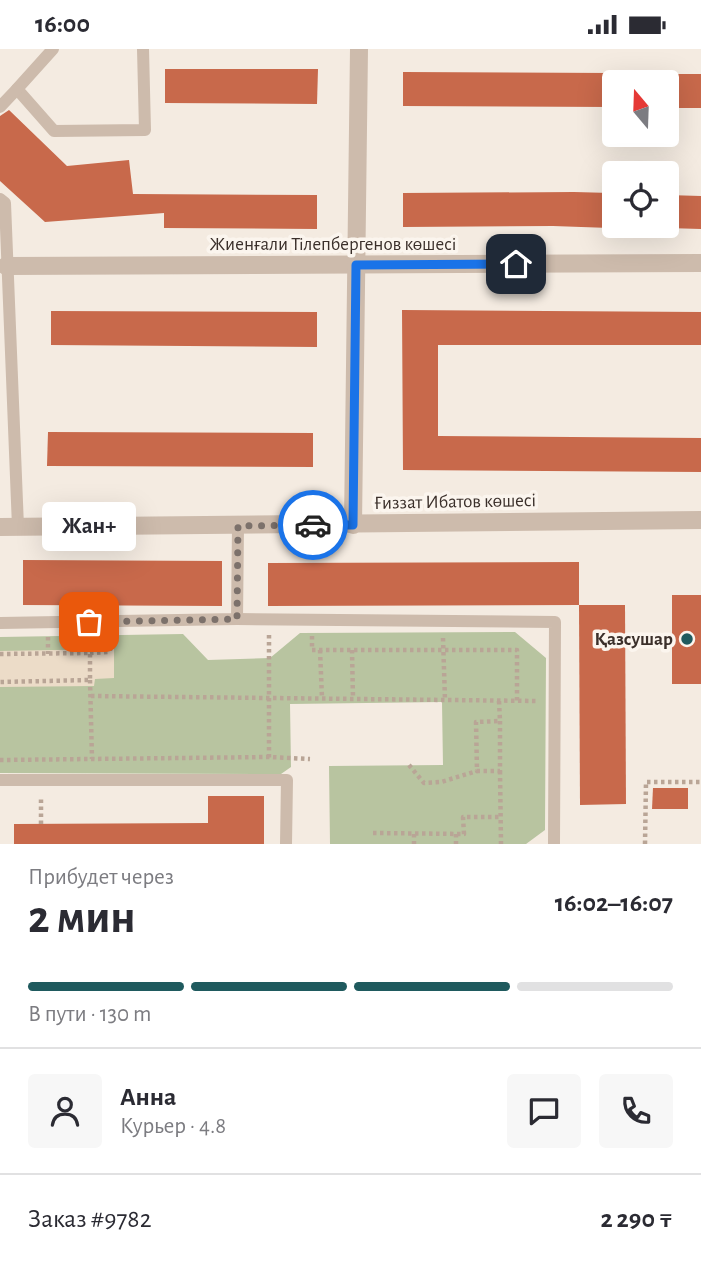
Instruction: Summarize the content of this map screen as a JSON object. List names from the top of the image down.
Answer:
{
  "streets": {
    "street": ["Жиенғали Тілепбергенов көшесі", "Ғиззат Ибатов көшесі"]
  },
  "places": ["Жан+", "Қазсушар"],
  "north": "top",
  "page": {
    "status": "16:00",
    "bubble": "Жан+",
    "heading": ["2 мин", "Прибудет через", "16:02–16:07"],
    "panel": [
      "Анна",
      "Курьер · 4.8",
      "Заказ #9782",
      "2 290 ₸"
    ],
    "bar": "В пути · 130 m"
  }
}
